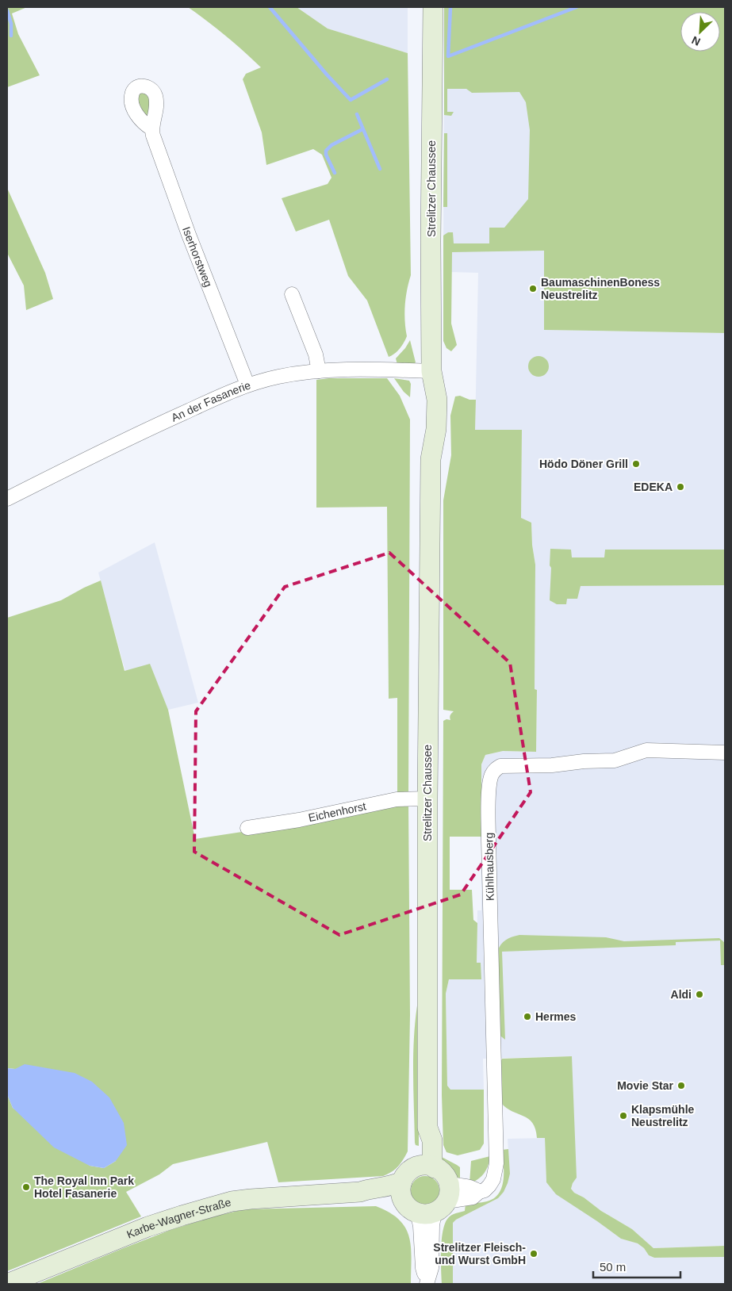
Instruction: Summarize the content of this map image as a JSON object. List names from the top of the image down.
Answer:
{
  "streets": {
    "main road": ["Strelitzer Chaussee", "Karbe-Wagner-Straße"],
    "street": [
      "Iserhorstweg",
      "An der Fasanerie",
      "Eichenhorst",
      "Kühlhausberg"
    ]
  },
  "crossings": [
    ["Strelitzer Chaussee", "An der Fasanerie"],
    ["Strelitzer Chaussee", "Eichenhorst"],
    ["Strelitzer Chaussee", "Kühlhausberg"],
    ["Strelitzer Chaussee", "Karbe-Wagner-Straße"],
    ["Iserhorstweg", "An der Fasanerie"],
    ["Kühlhausberg", "Karbe-Wagner-Straße"]
  ],
  "places": [
    "BaumaschinenBoness Neustrelitz",
    "Hödo Döner Grill",
    "EDEKA",
    "Aldi",
    "Hermes",
    "Movie Star",
    "Klapsmühle Neustrelitz",
    "The Royal Inn Park Hotel Fasanerie",
    "Strelitzer Fleisch- und Wurst GmbH"
  ],
  "scale_bar": "50 m",
  "north": "bottom left"
}
